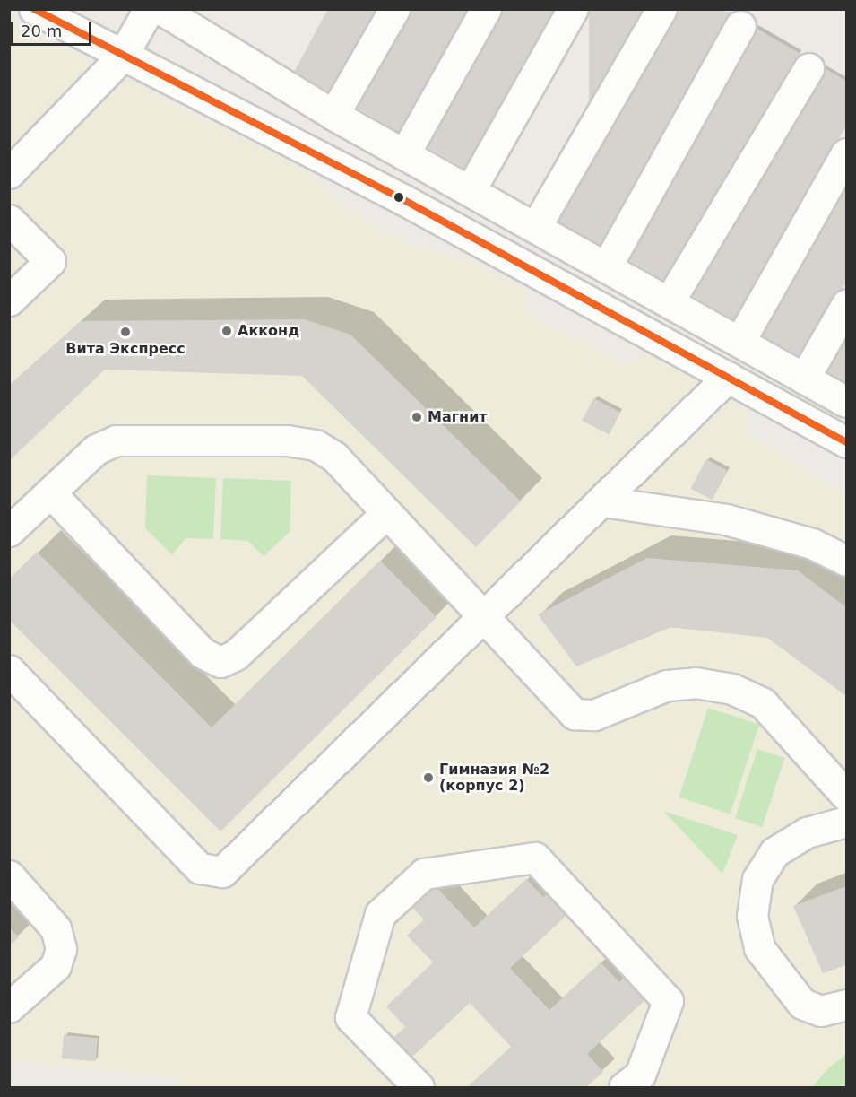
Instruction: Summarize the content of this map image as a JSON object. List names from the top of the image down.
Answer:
{
  "places": [
    "Акконд",
    "Вита Экспресс",
    "Магнит",
    "Гимназия №2 (корпус 2)"
  ],
  "scale_bar": "20 m"
}
